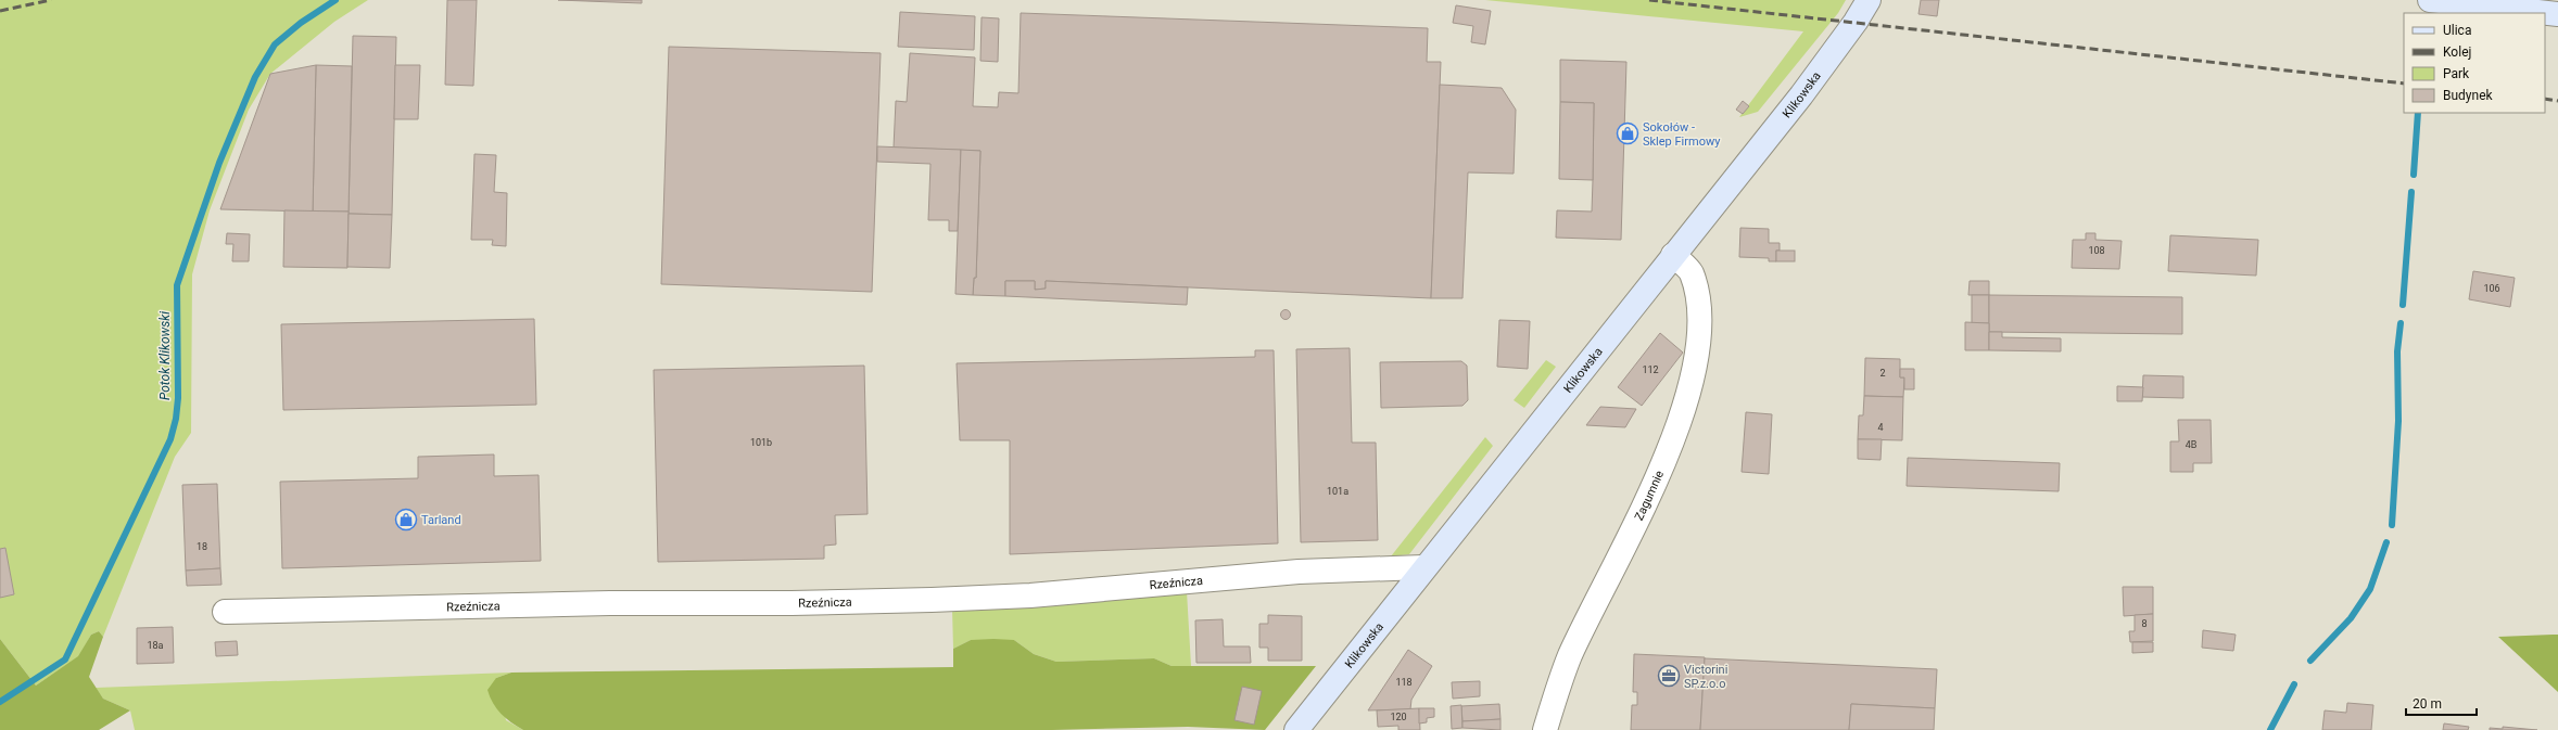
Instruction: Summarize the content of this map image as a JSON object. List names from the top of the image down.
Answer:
{
  "streets": {
    "street": ["Klikowska", "Zagumnie", "Rzeźnicza"]
  },
  "crossings": [
    ["Klikowska", "Zagumnie"],
    ["Klikowska", "Rzeźnicza"]
  ],
  "water": ["Potok Klikowski"],
  "places": {
    "shop": ["Sokołów - Sklep Firmowy", "Tarland"],
    "office": ["Victorini SP.z.o.o"]
  },
  "house_numbers": [
    "108",
    "106",
    "112",
    "2",
    "4",
    "101b",
    "4B",
    "101a",
    "18",
    "8",
    "18a",
    "118",
    "120"
  ],
  "legend": [
    "Ulica",
    "Kolej",
    "Park",
    "Budynek"
  ],
  "scale_bar": "20 m"
}
